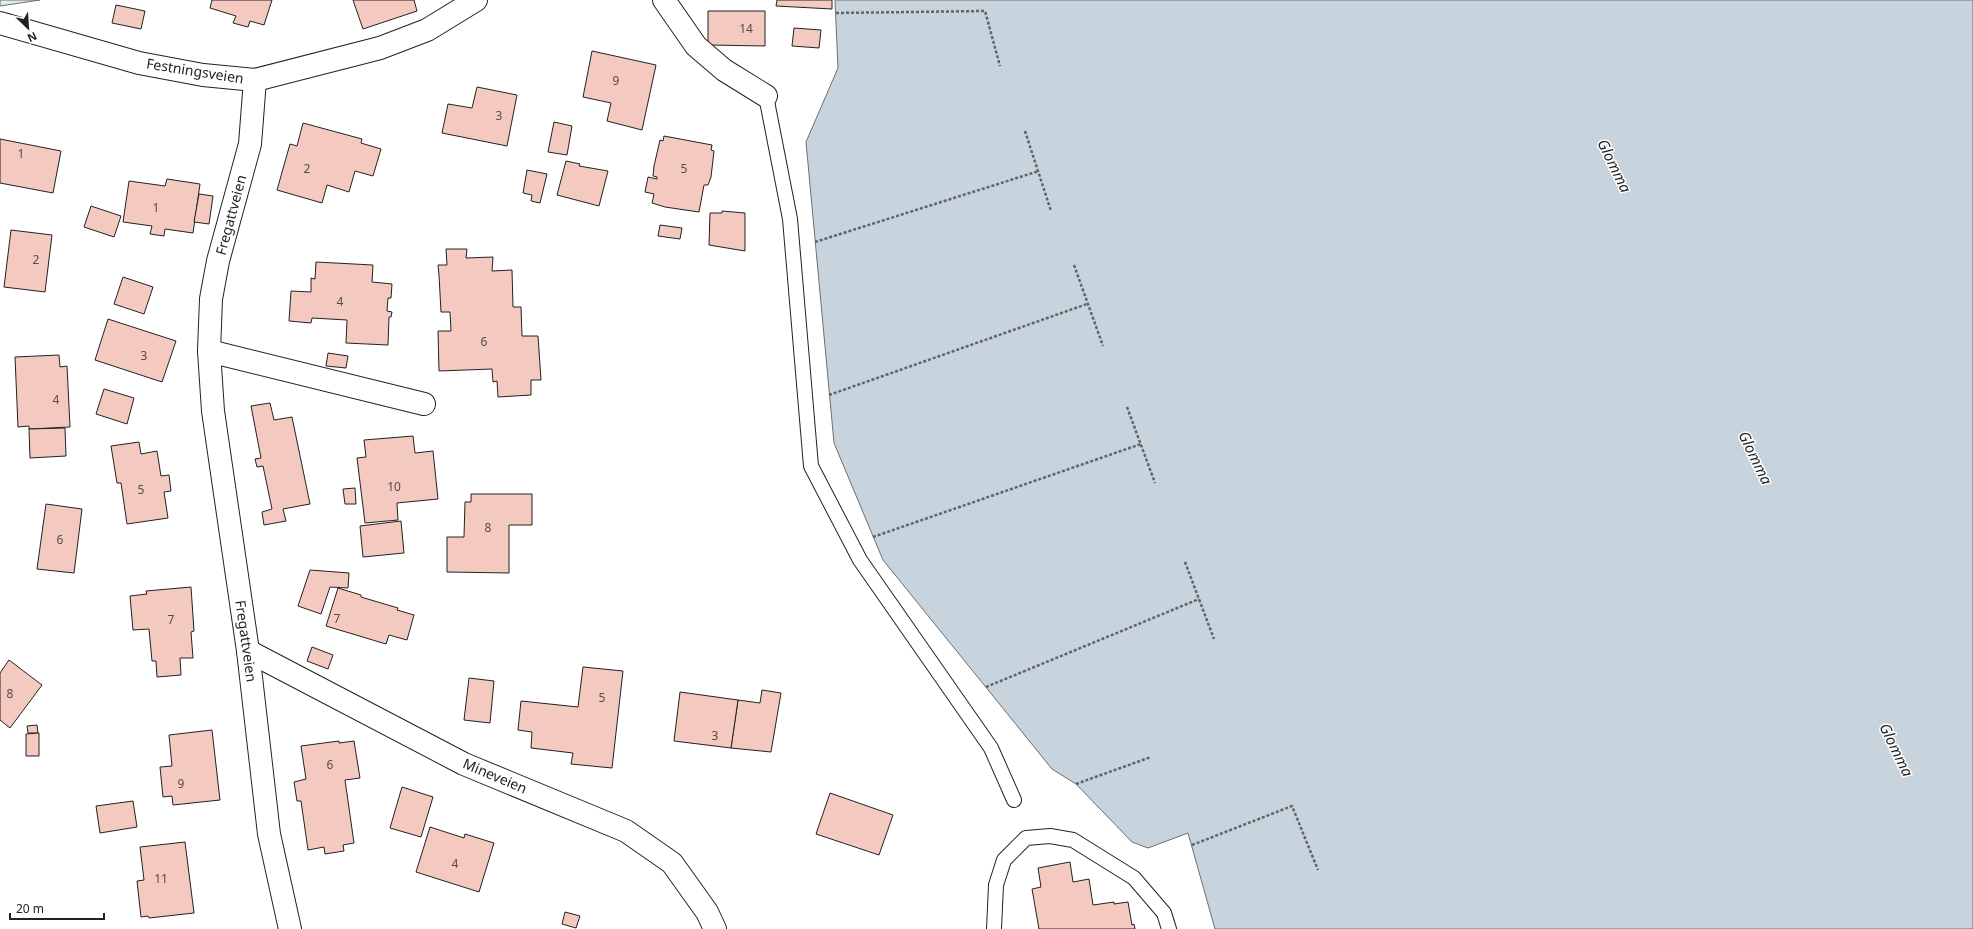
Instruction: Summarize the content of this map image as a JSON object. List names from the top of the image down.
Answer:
{
  "streets": {
    "street": ["Festningsveien", "Fregattveien", "Mineveien"]
  },
  "crossings": [
    ["Festningsveien", "Fregattveien"],
    ["Fregattveien", "Mineveien"]
  ],
  "water": ["Glomma"],
  "house_numbers": [
    "14",
    "9",
    "3",
    "1",
    "2",
    "5",
    "1",
    "2",
    "4",
    "6",
    "3",
    "4",
    "10",
    "5",
    "8",
    "6",
    "7",
    "7",
    "8",
    "5",
    "3",
    "6",
    "9",
    "4",
    "11"
  ],
  "scale_bar": "20 m",
  "north": "bottom right"
}
